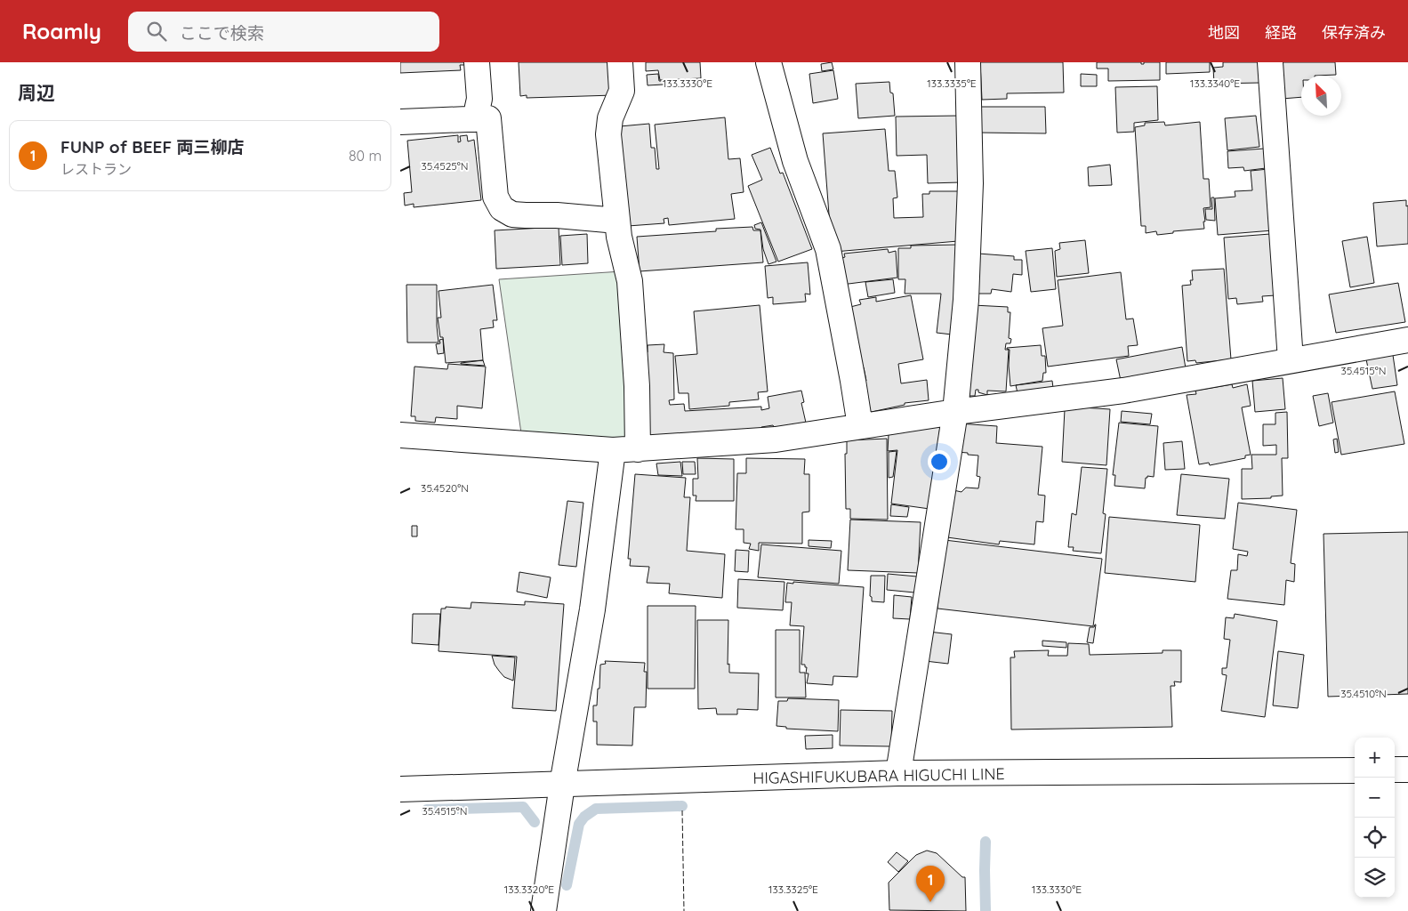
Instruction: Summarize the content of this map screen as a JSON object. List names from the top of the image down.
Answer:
{
  "streets": {
    "street": ["HIGASHIFUKUBARA HIGUCHI LINE"]
  },
  "north": "top left",
  "page": {
    "header": "Roamly",
    "search": "ここで検索",
    "nav": ["地図", "経路", "保存済み"],
    "heading": "周辺",
    "list": [
      {
        "mark": "1",
        "name": "FUNP of BEEF 両三柳店",
        "note": "レストラン",
        "value": "80 m"
      }
    ],
    "map_buttons": ["+", "−"],
    "pins": "1"
  },
  "coordinates": [
    "133.3330°E",
    "133.3335°E",
    "133.3340°E",
    "35.4525°N",
    "35.4515°N",
    "35.4520°N",
    "35.4510°N",
    "133.3320°E",
    "133.3325°E"
  ]
}
